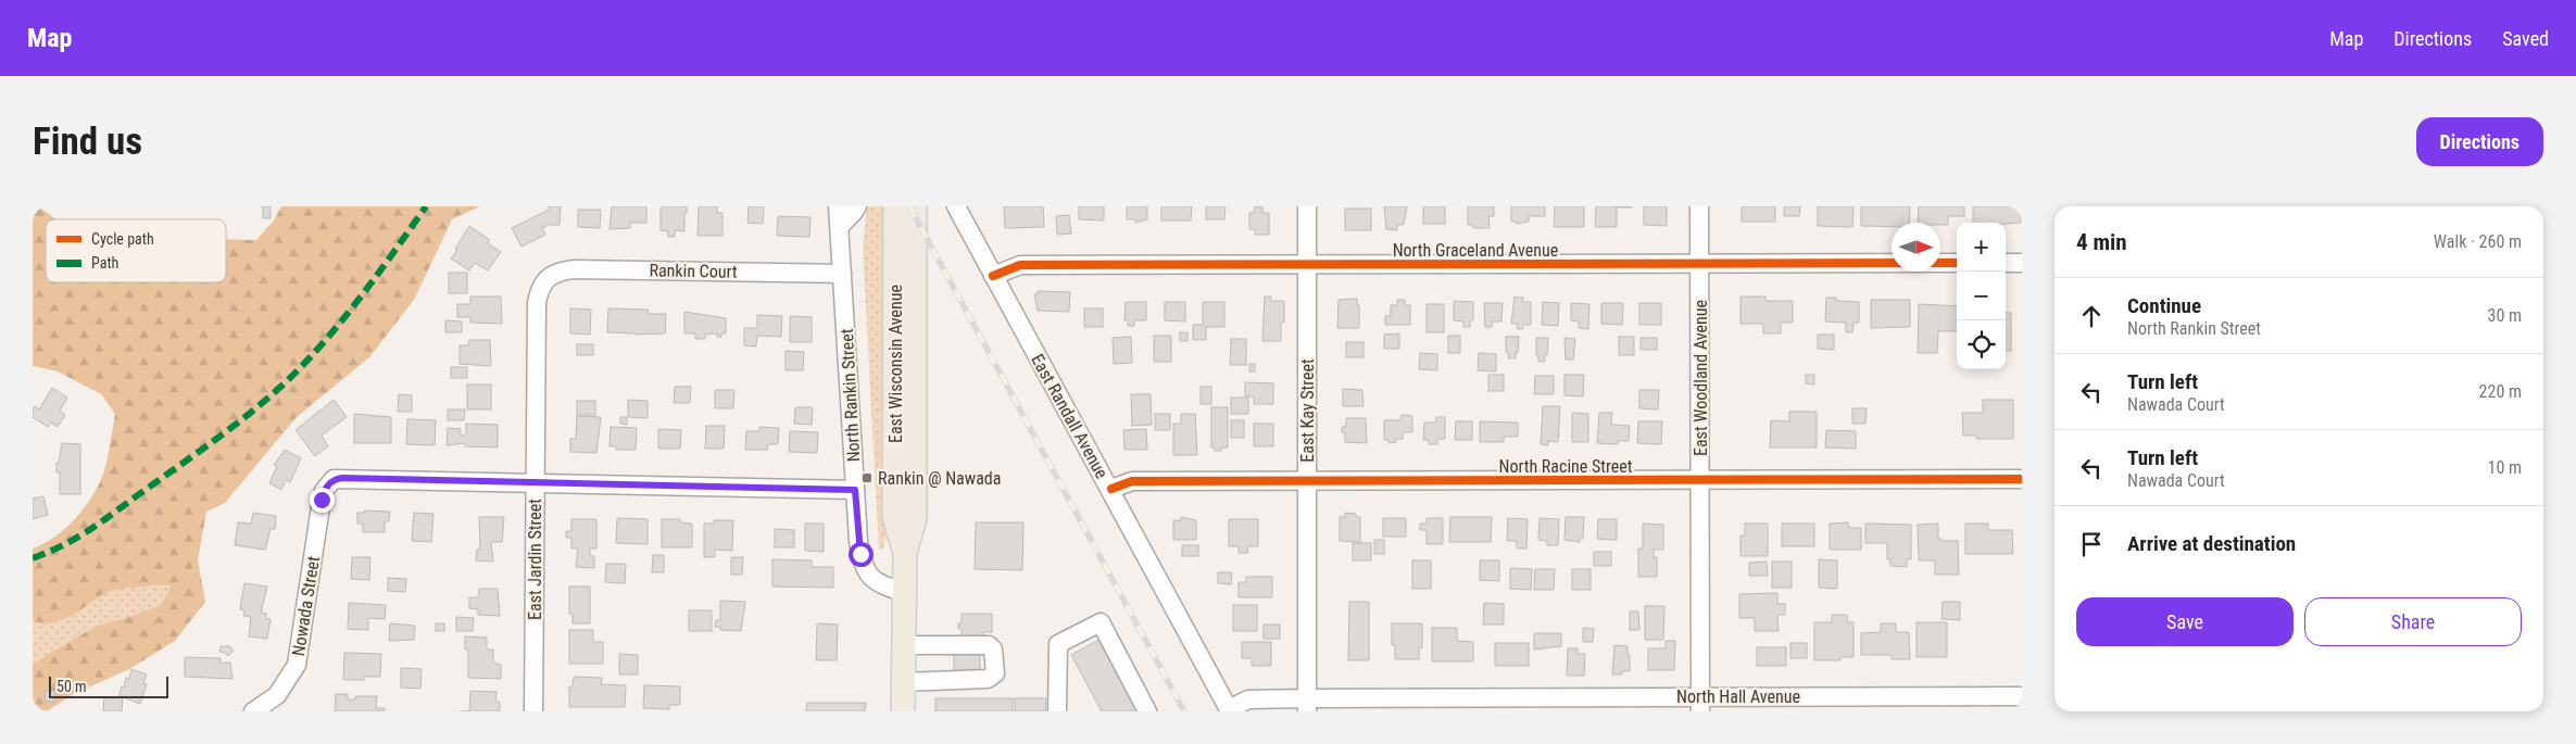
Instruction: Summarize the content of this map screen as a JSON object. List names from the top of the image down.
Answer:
{
  "streets": {
    "main road": ["East Wisconsin Avenue"],
    "street": [
      "North Graceland Avenue",
      "Rankin Court",
      "East Woodland Avenue",
      "North Rankin Street",
      "East Kay Street",
      "East Randall Avenue",
      "North Racine Street",
      "East Jardin Street",
      "Nowada Street",
      "North Hall Avenue"
    ]
  },
  "crossings": [
    ["North Graceland Avenue", "East Woodland Avenue"],
    ["North Graceland Avenue", "East Kay Street"],
    ["North Graceland Avenue", "East Randall Avenue"],
    ["Rankin Court", "North Rankin Street"],
    ["Rankin Court", "East Jardin Street"],
    ["East Wisconsin Avenue", "North Rankin Street"],
    ["East Woodland Avenue", "North Racine Street"],
    ["East Woodland Avenue", "North Hall Avenue"],
    ["East Kay Street", "North Racine Street"],
    ["East Kay Street", "North Hall Avenue"],
    ["East Randall Avenue", "North Racine Street"],
    ["East Randall Avenue", "North Hall Avenue"],
    ["East Jardin Street", "Nowada Street"]
  ],
  "places": {
    "transit": ["Rankin @ Nawada"]
  },
  "legend": ["Cycle path", "Path"],
  "scale_bar": "50 m",
  "north": "right",
  "page": {
    "header": "Map",
    "nav": ["Map", "Directions", "Saved"],
    "buttons": [
      "Directions",
      ["Save", "Share"]
    ],
    "title": "Find us",
    "heading": ["4 min", "Walk · 260 m"],
    "map_buttons": ["+", "−"],
    "list": [
      ["Continue", "North Rankin Street", "30 m"],
      ["Turn left", "Nawada Court", "220 m"],
      ["Turn left", "Nawada Court", "10 m"],
      "Arrive at destination"
    ],
    "scale": "50 m"
  }
}
